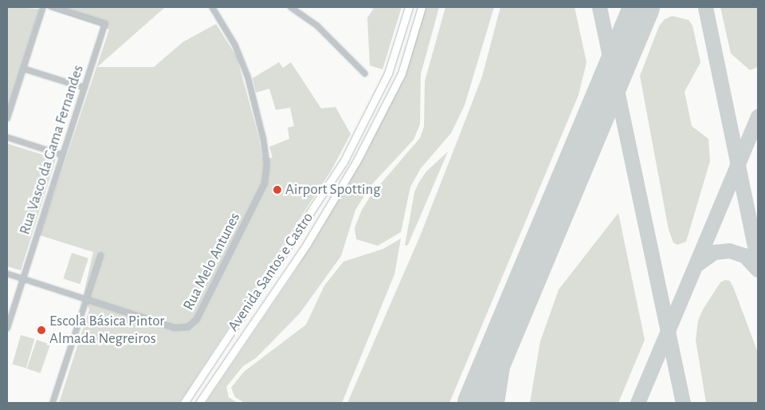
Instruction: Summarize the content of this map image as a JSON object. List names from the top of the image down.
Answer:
{
  "streets": {
    "main road": ["Avenida Santos e Castro"],
    "street": ["Rua Vasco da Gama Fernandes", "Rua Melo Antunes"]
  },
  "crossings": [
    ["Rua Vasco da Gama Fernandes", "Rua Melo Antunes"]
  ],
  "places": ["Airport Spotting", "Escola Básica Pintor Almada Negreiros"]
}
